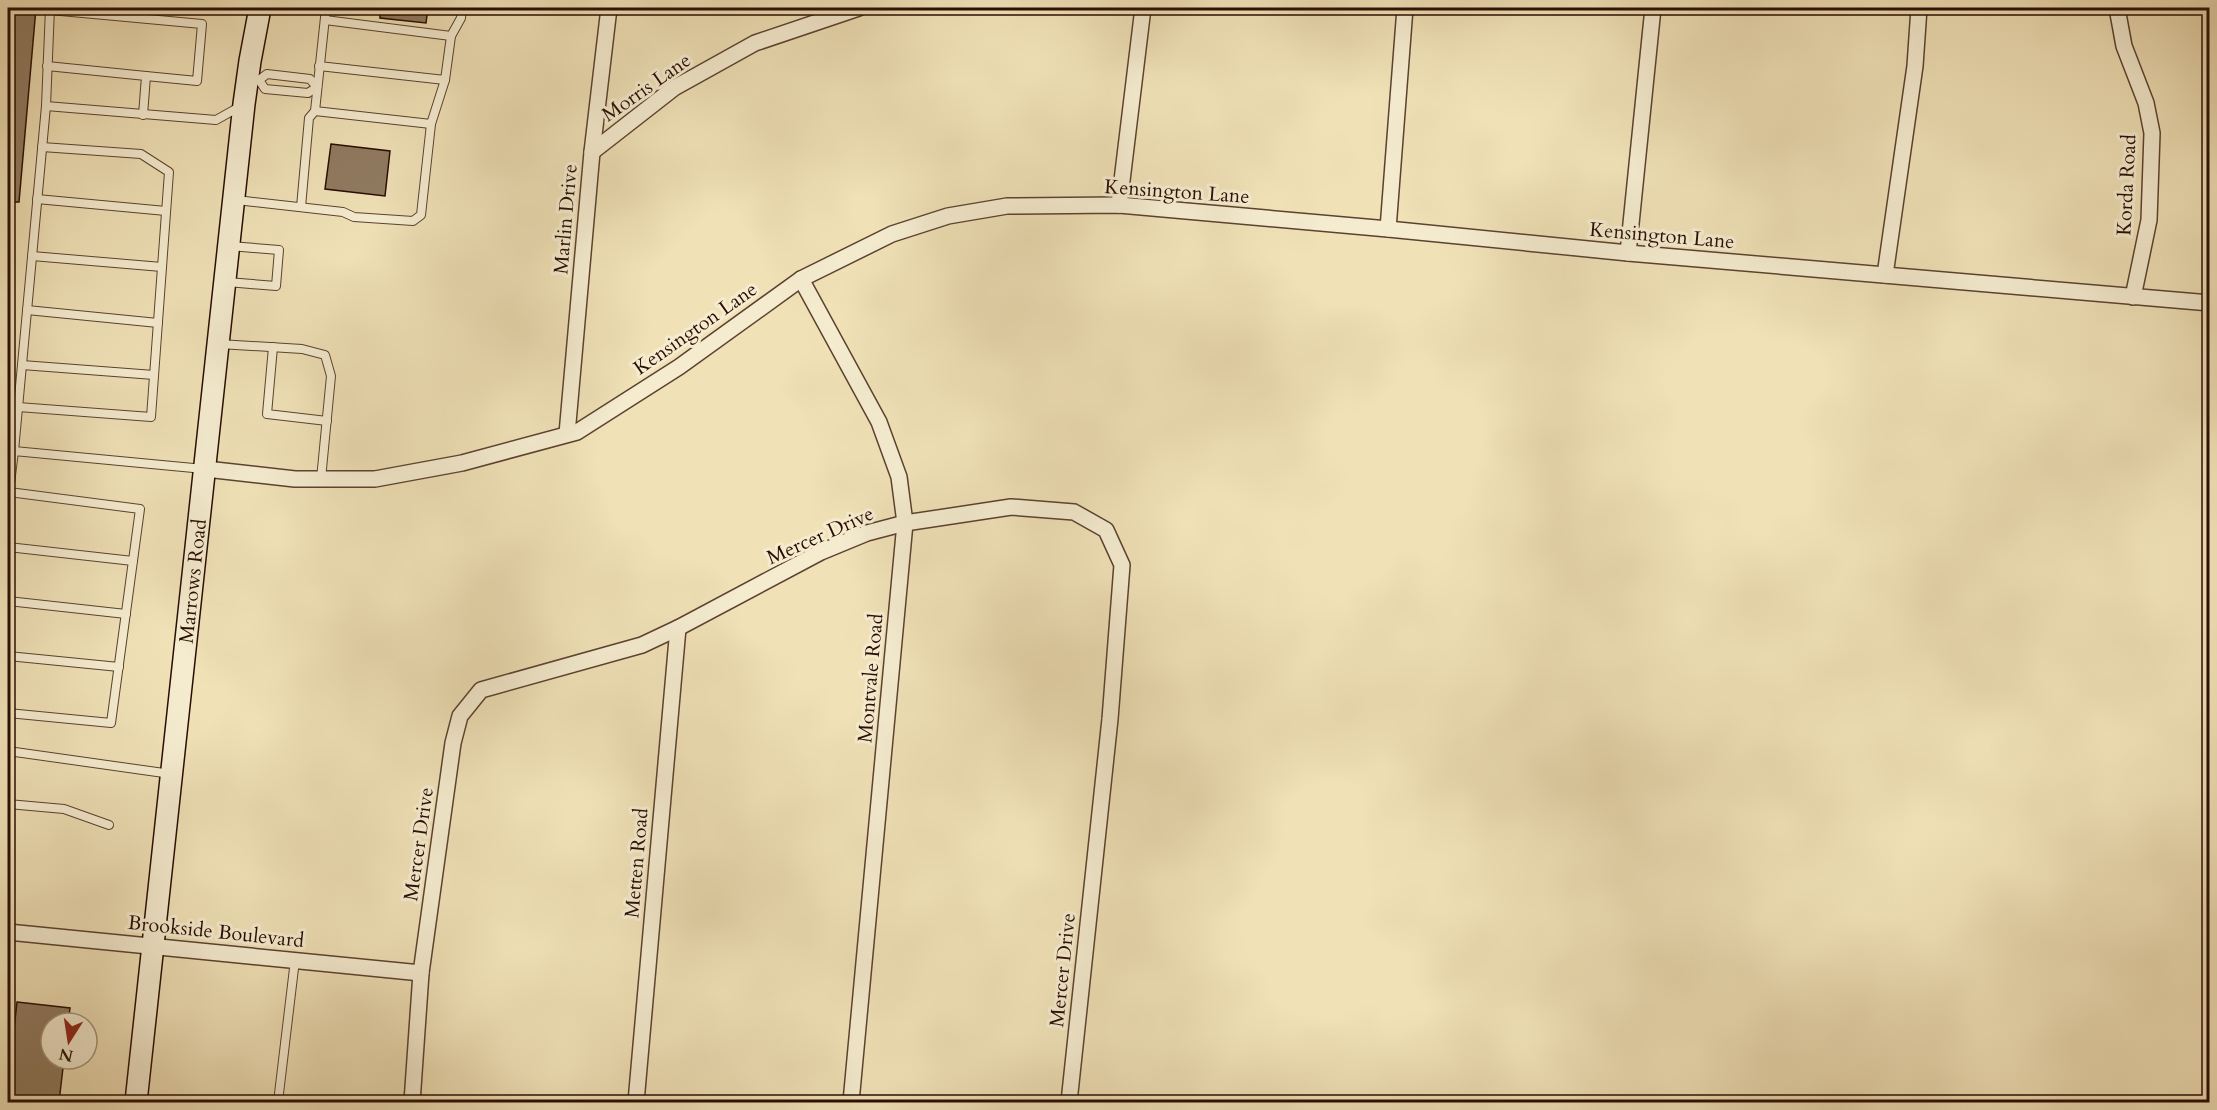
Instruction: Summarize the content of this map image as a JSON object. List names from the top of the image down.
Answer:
{
  "streets": {
    "street": [
      "Morris Lane",
      "Korda Road",
      "Kensington Lane",
      "Marlin Drive",
      "Mercer Drive",
      "Marrows Road",
      "Montvale Road",
      "Metten Road",
      "Brookside Boulevard"
    ]
  },
  "crossings": [
    ["Morris Lane", "Marlin Drive"],
    ["Korda Road", "Kensington Lane"],
    ["Kensington Lane", "Marlin Drive"],
    ["Kensington Lane", "Marrows Road"],
    ["Kensington Lane", "Montvale Road"],
    ["Mercer Drive", "Montvale Road"],
    ["Mercer Drive", "Metten Road"],
    ["Mercer Drive", "Brookside Boulevard"],
    ["Marrows Road", "Brookside Boulevard"]
  ],
  "north": "bottom"
}
